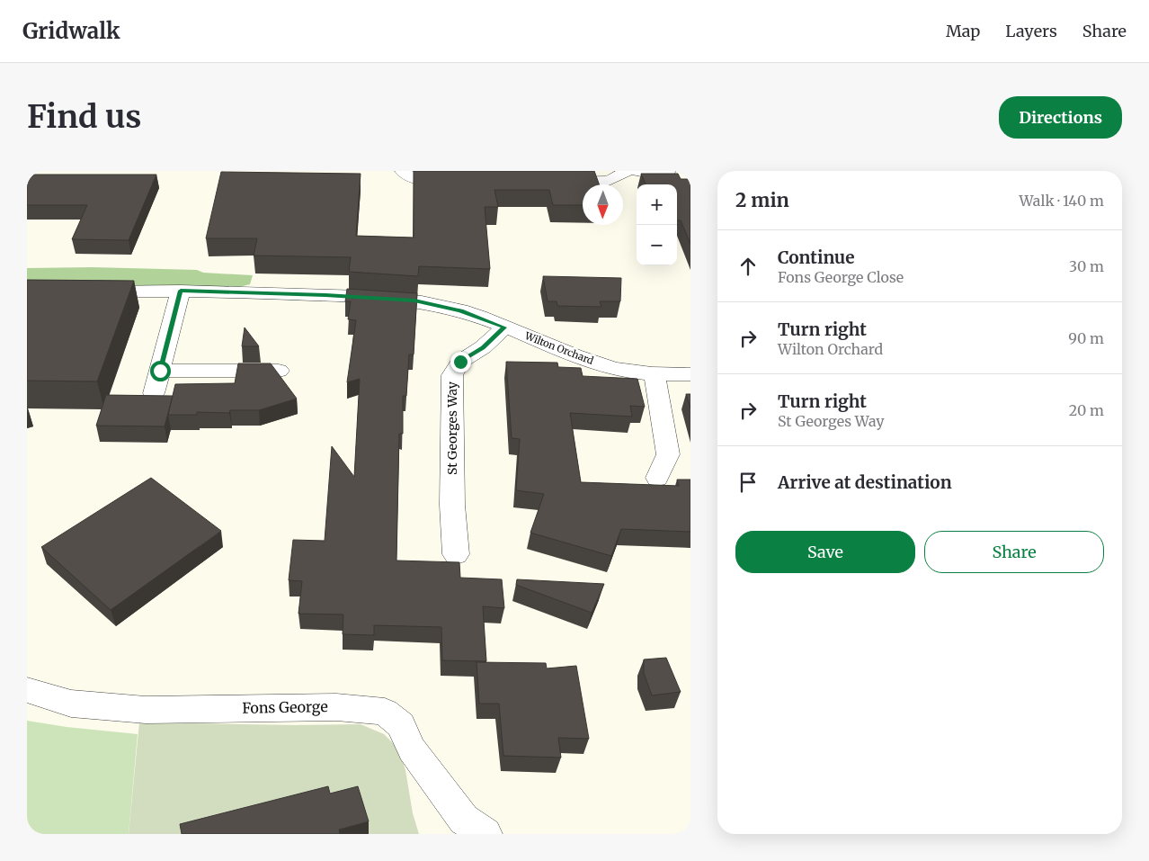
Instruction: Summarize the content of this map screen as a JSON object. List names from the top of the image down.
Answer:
{
  "streets": {
    "street": ["Wilton Orchard", "St Georges Way", "Fons George"]
  },
  "crossings": [
    ["Wilton Orchard", "St Georges Way"]
  ],
  "north": "bottom",
  "page": {
    "header": "Gridwalk",
    "nav": ["Map", "Layers", "Share"],
    "buttons": [
      "Directions",
      ["Save", "Share"]
    ],
    "title": "Find us",
    "heading": ["2 min", "Walk · 140 m"],
    "map_buttons": ["+", "−"],
    "list": [
      ["Continue", "Fons George Close", "30 m"],
      ["Turn right", "Wilton Orchard", "90 m"],
      ["Turn right", "St Georges Way", "20 m"],
      "Arrive at destination"
    ]
  }
}
